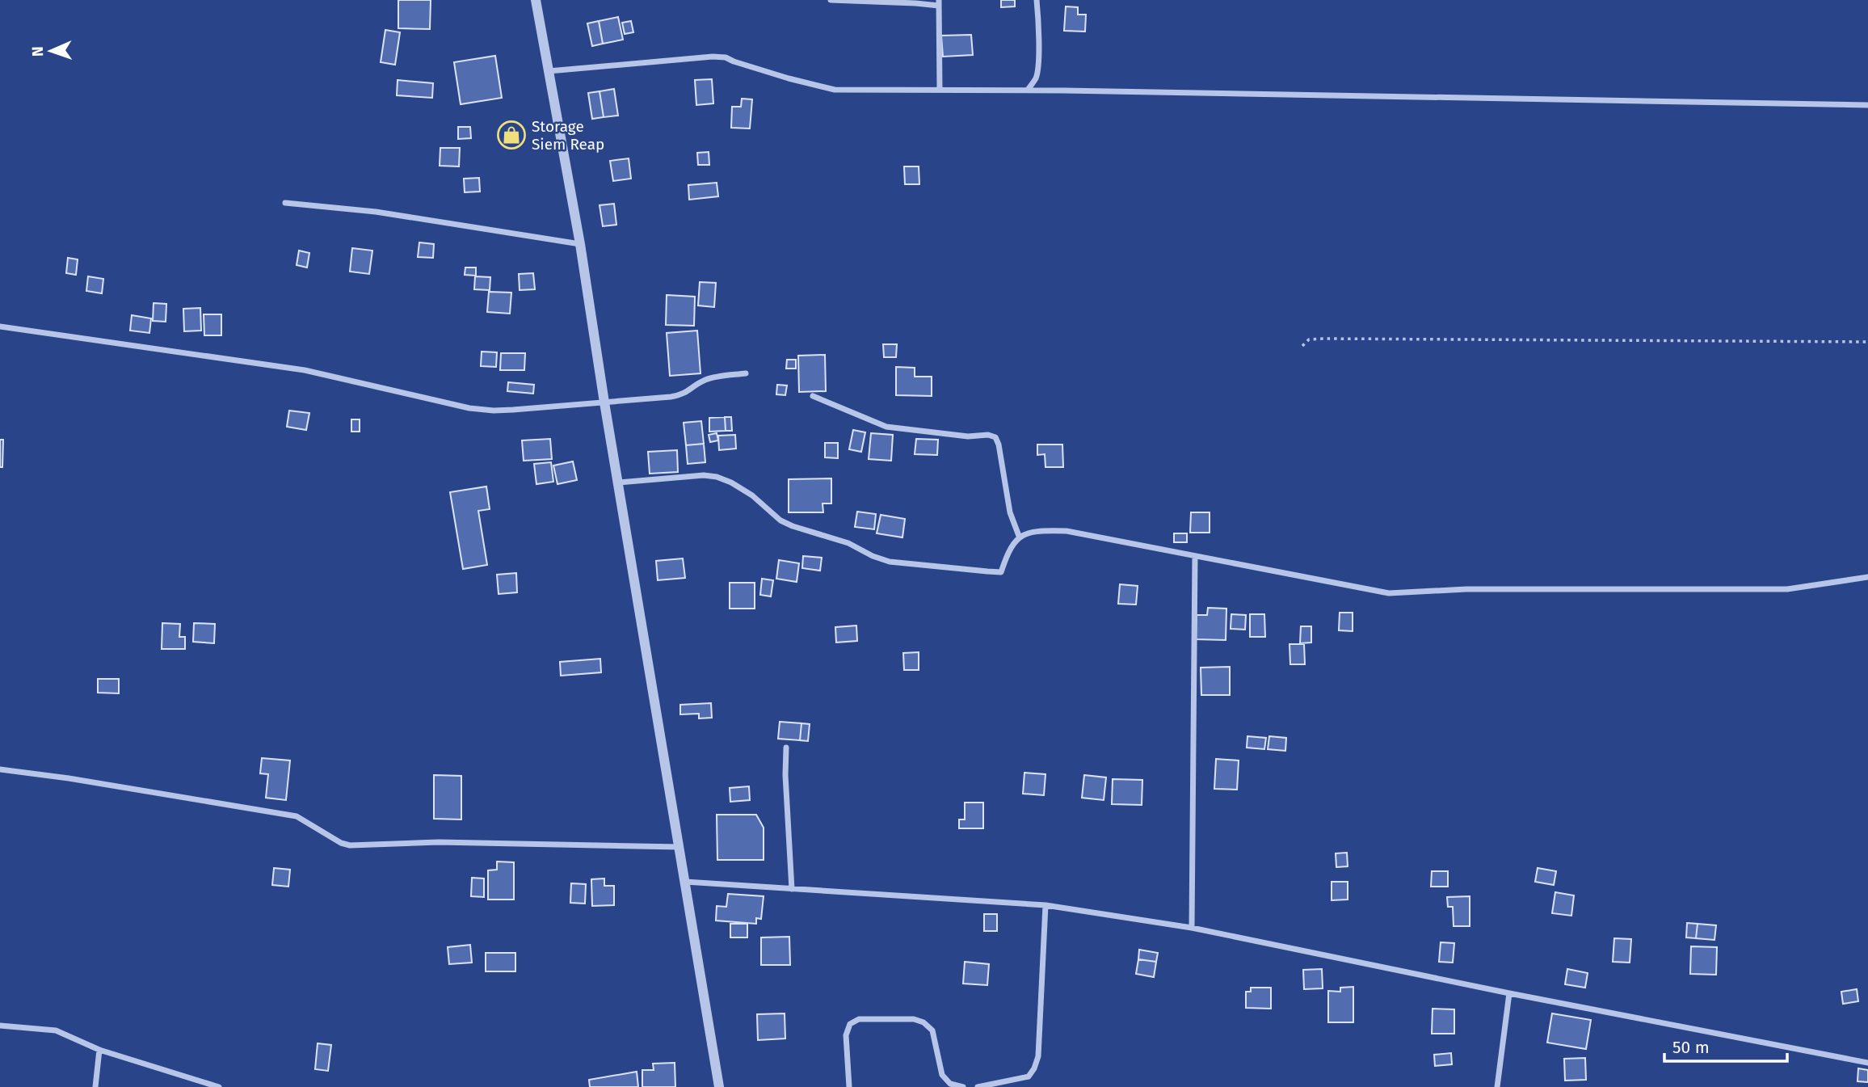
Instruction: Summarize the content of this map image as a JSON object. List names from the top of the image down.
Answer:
{
  "places": {
    "shop": ["Storage Siem Reap"]
  },
  "scale_bar": "50 m",
  "north": "left"
}
